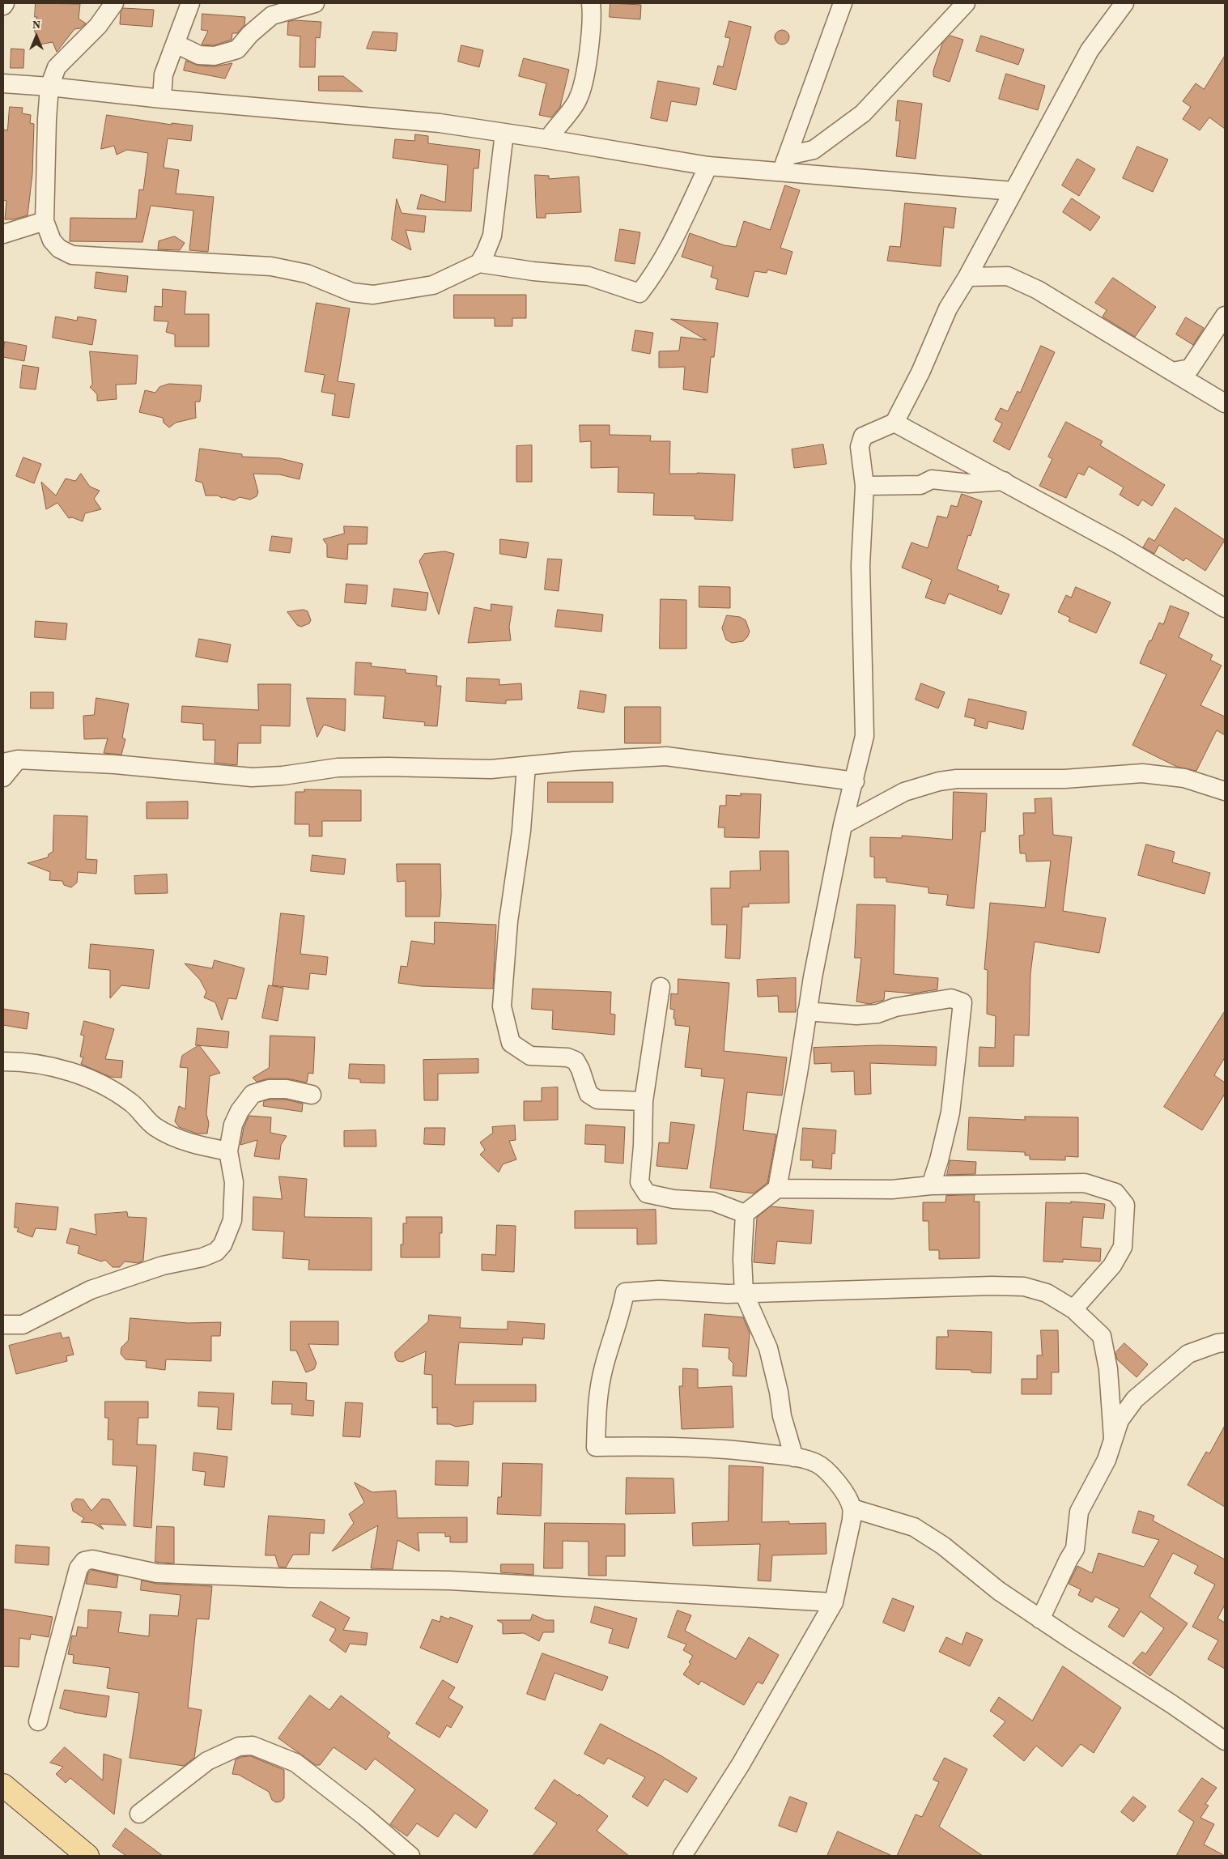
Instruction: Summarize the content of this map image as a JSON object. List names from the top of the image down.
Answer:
{
  "north": "top"
}
